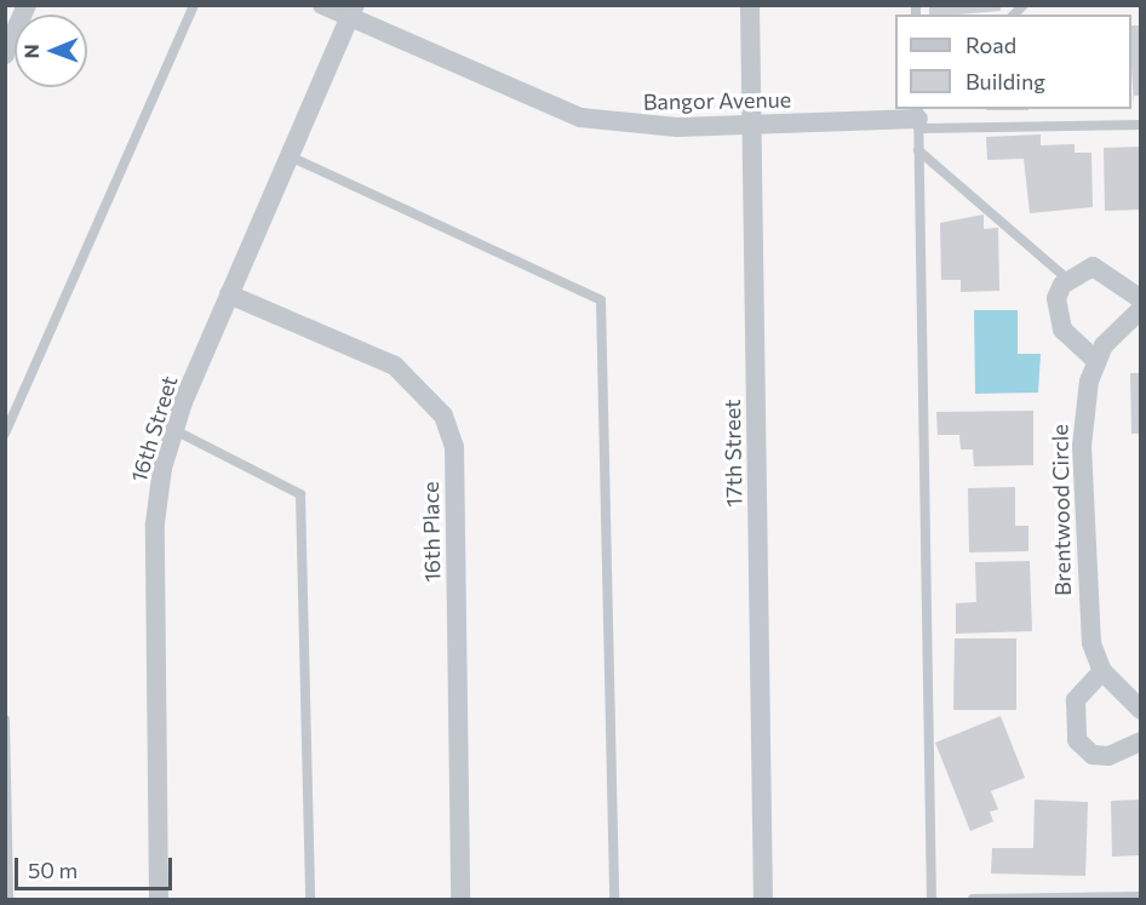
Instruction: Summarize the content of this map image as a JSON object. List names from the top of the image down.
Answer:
{
  "streets": {
    "street": [
      "Bangor Avenue",
      "16th Street",
      "17th Street",
      "Brentwood Circle",
      "16th Place"
    ]
  },
  "crossings": [
    ["Bangor Avenue", "16th Street"],
    ["Bangor Avenue", "17th Street"],
    ["16th Street", "16th Place"]
  ],
  "legend": ["Road", "Building"],
  "scale_bar": "50 m",
  "north": "left"
}
